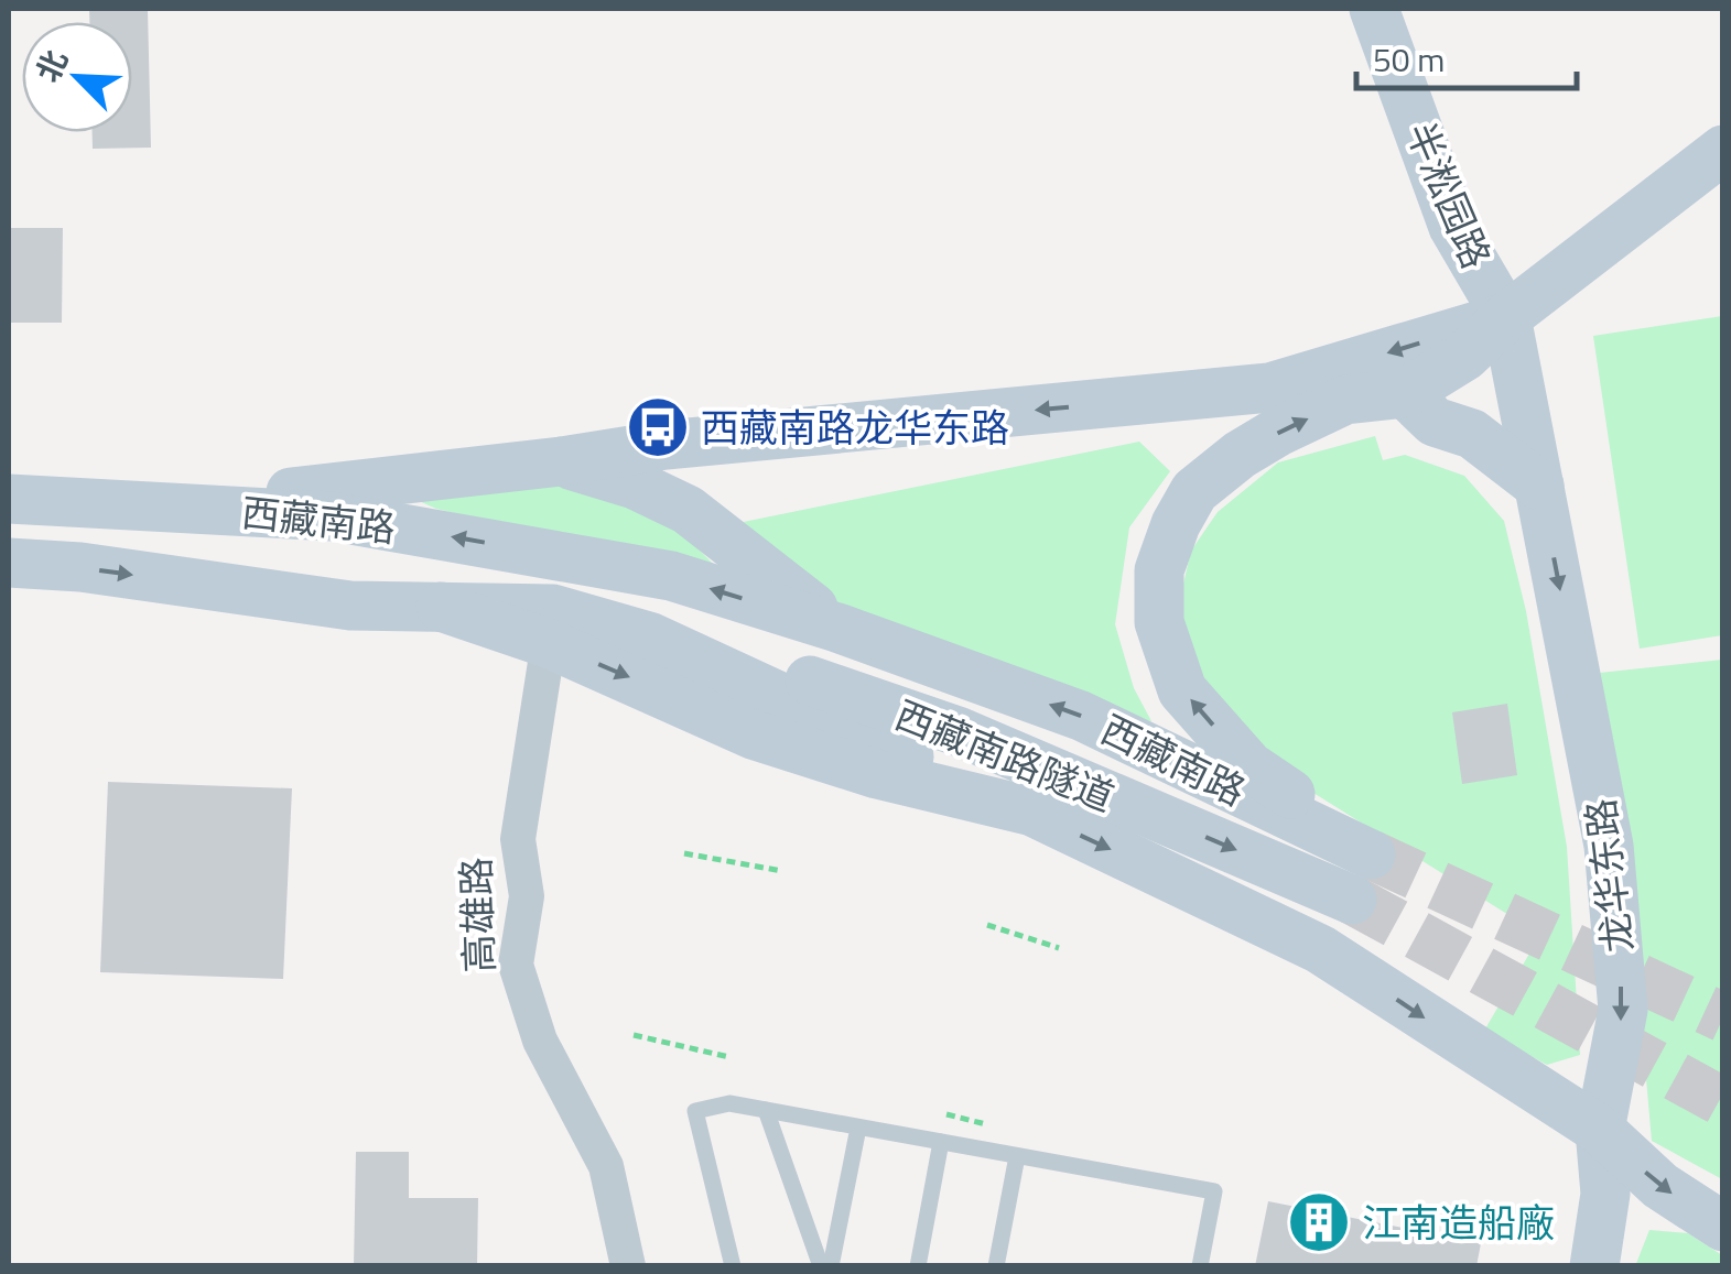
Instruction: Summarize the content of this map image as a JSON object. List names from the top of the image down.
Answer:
{
  "streets": {
    "main road": [
      "半淞园路",
      "西藏南路",
      "西藏南路隧道",
      "龙华东路"
    ],
    "street": ["高雄路"]
  },
  "crossings": [
    ["半淞园路", "西藏南路"],
    ["半淞园路", "龙华东路"],
    ["西藏南路", "西藏南路隧道"],
    ["西藏南路", "龙华东路"],
    ["西藏南路", "高雄路"]
  ],
  "one_way": ["西藏南路隧道", "龙华东路"],
  "places": {
    "bus stop": ["西藏南路龙华东路"],
    "building": ["江南造船廠"]
  },
  "scale_bar": "50 m",
  "north": "top left"
}
